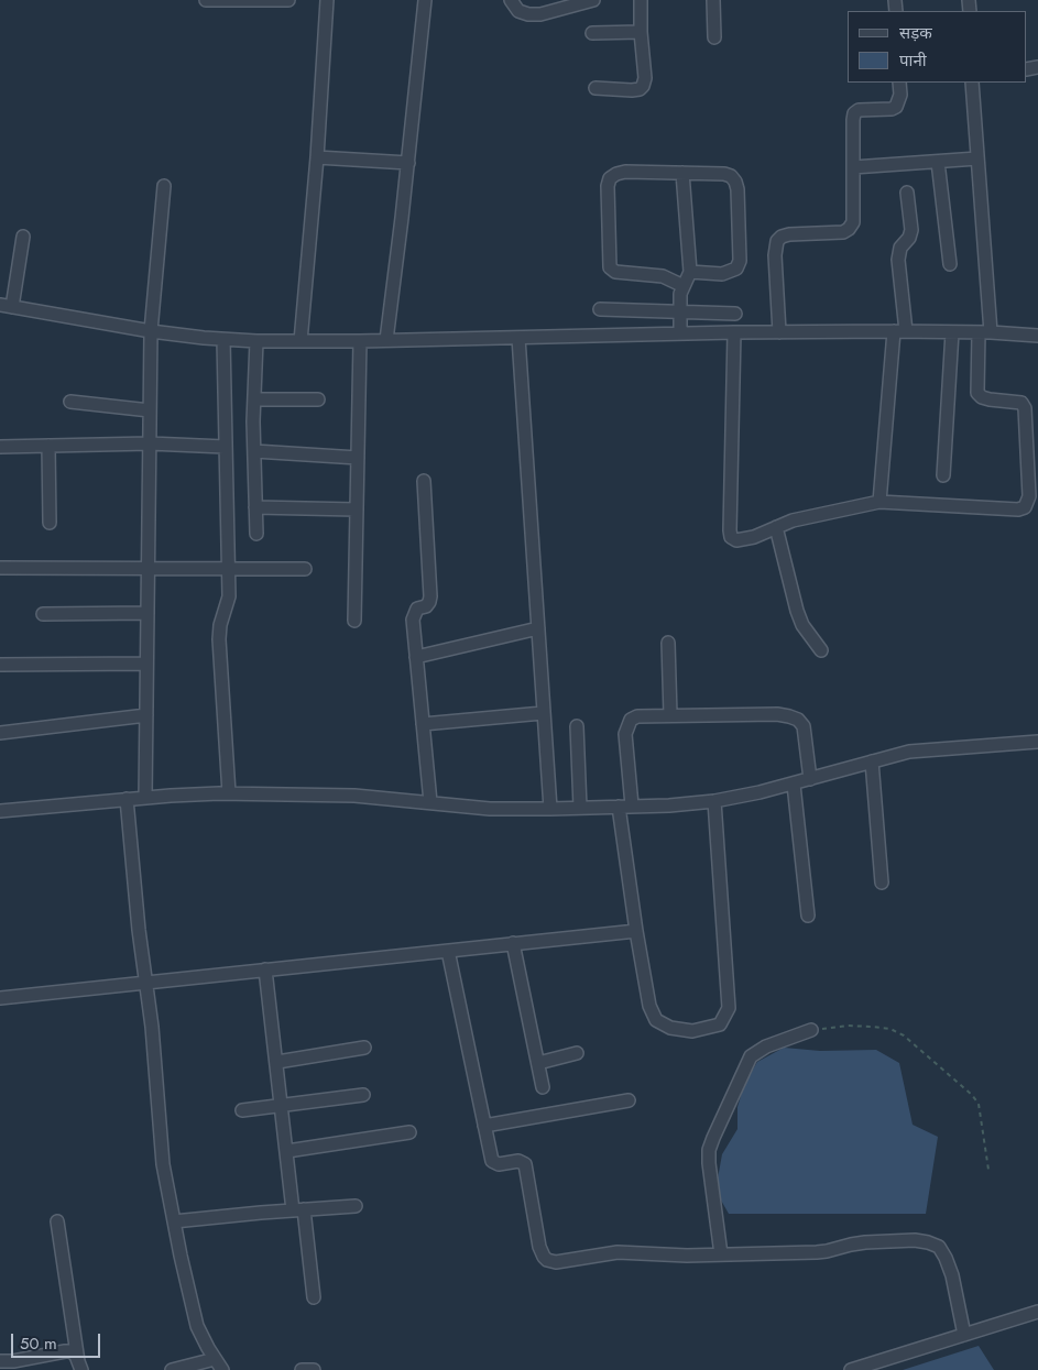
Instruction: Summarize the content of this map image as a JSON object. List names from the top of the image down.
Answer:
{
  "legend": ["सड़क", "पानी"],
  "scale_bar": "50 m"
}
